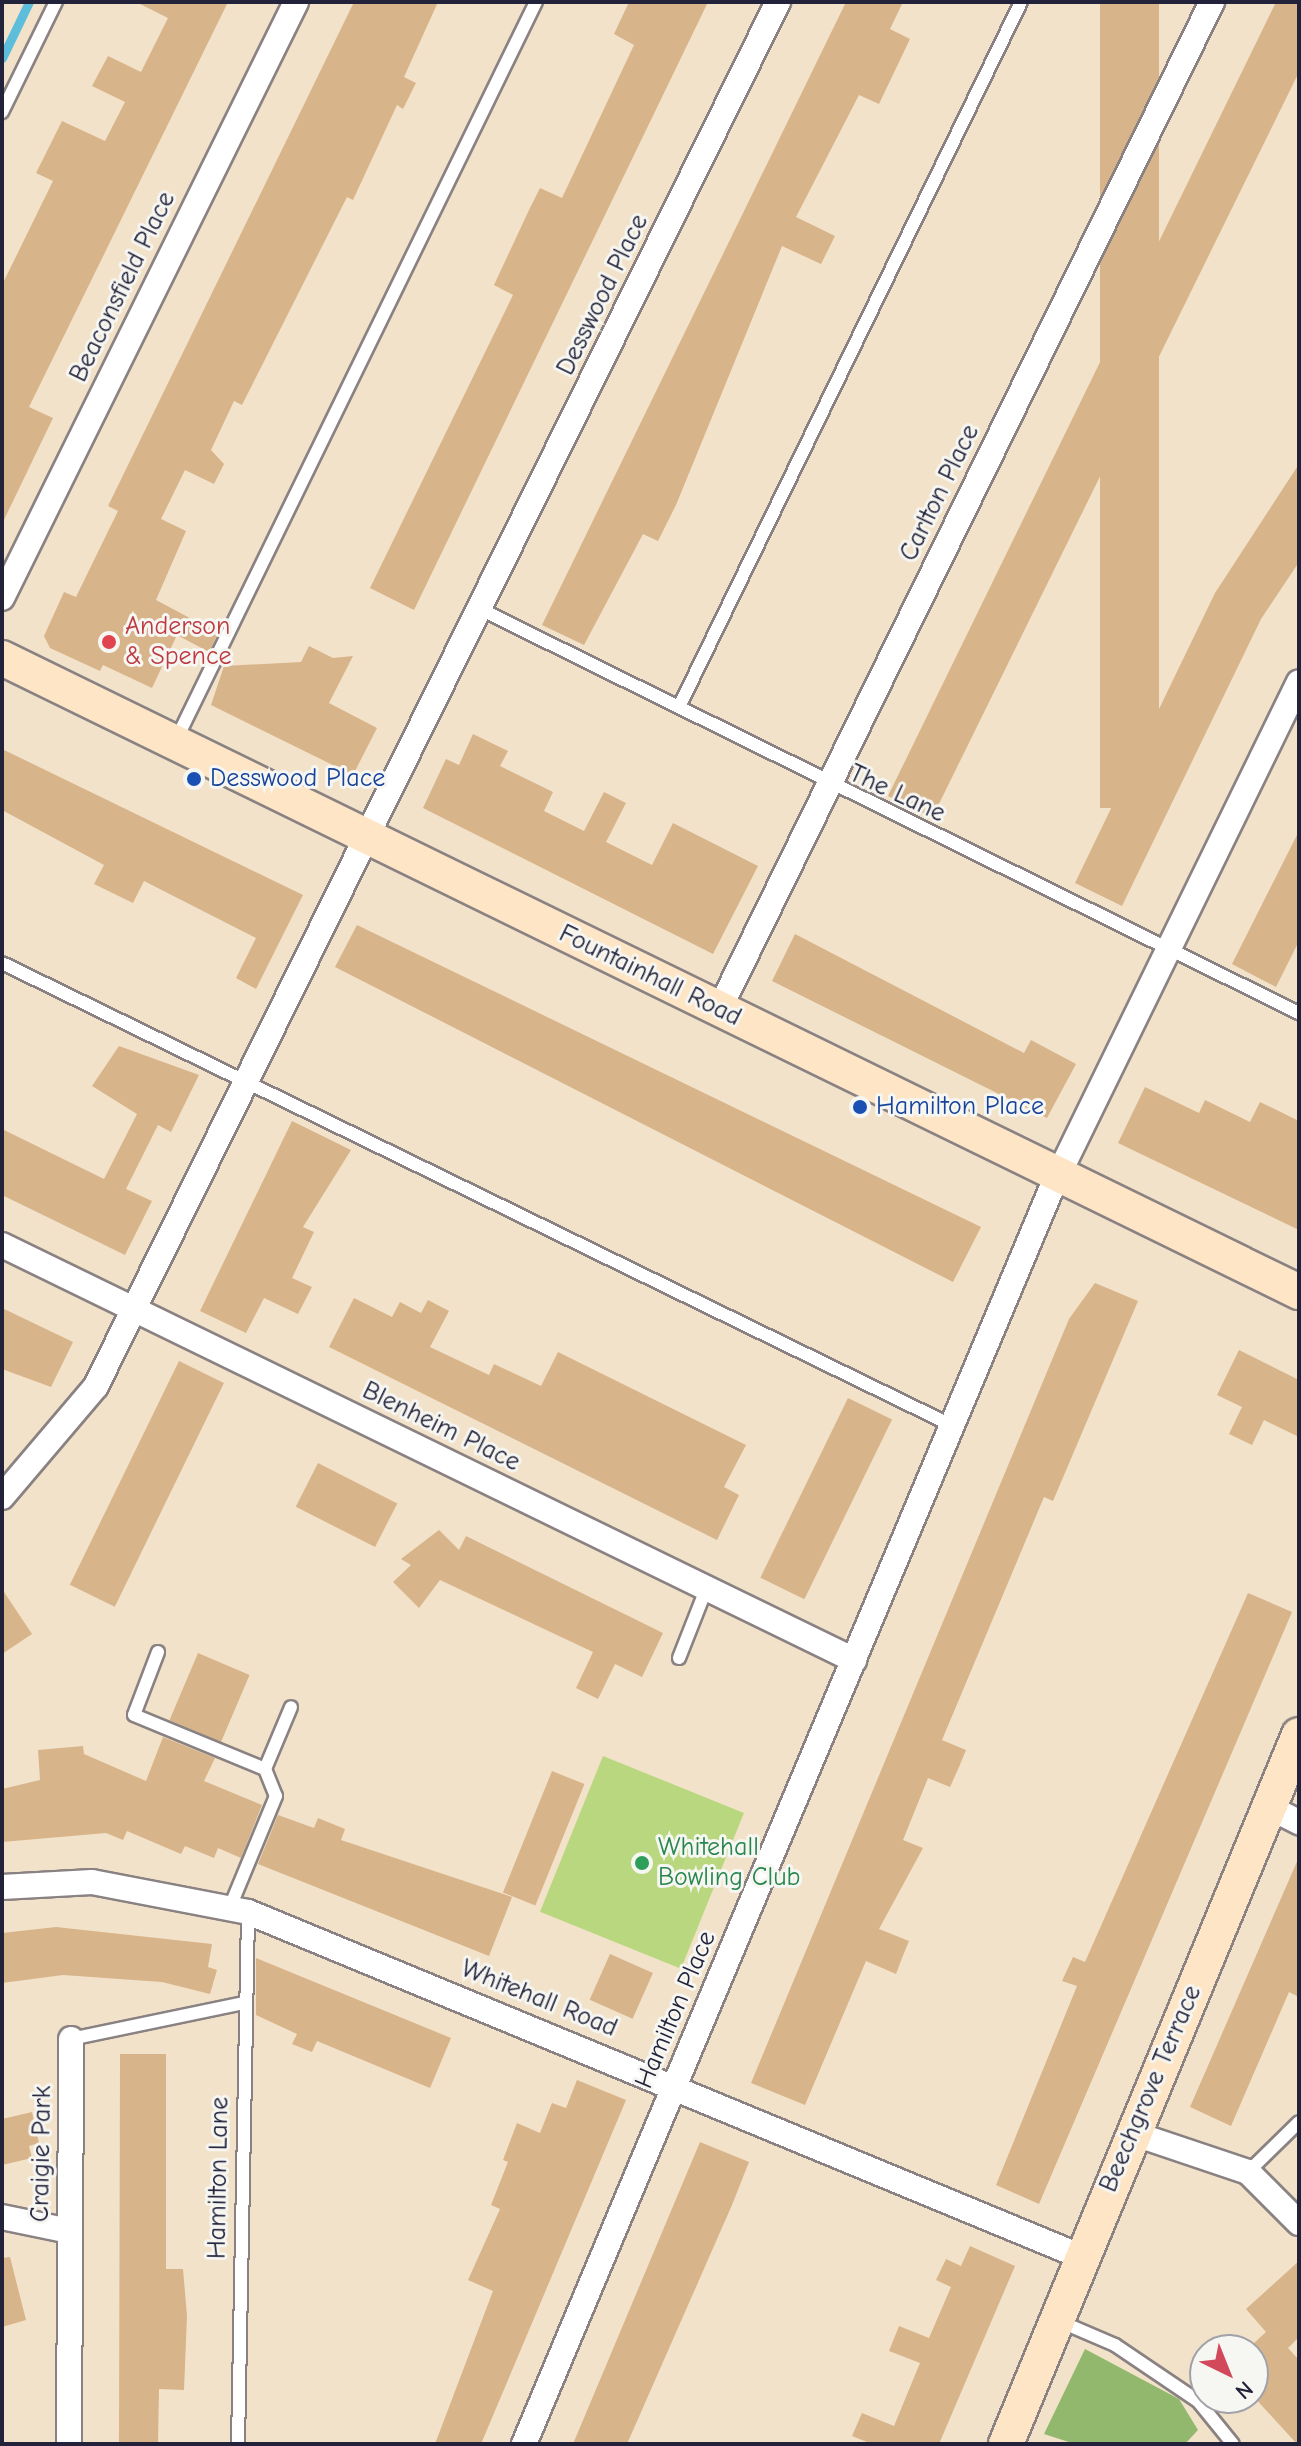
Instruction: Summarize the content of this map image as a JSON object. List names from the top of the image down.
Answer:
{
  "streets": {
    "street": [
      "Beaconsfield Place",
      "Desswood Place",
      "Carlton Place",
      "Fountainhall Road",
      "Blenheim Place",
      "Whitehall Road",
      "Hamilton Place",
      "Beechgrove Terrace",
      "Craigie Park"
    ],
    "lane": ["The Lane", "Hamilton Lane"]
  },
  "crossings": [
    ["Desswood Place", "The Lane"],
    ["Desswood Place", "Fountainhall Road"],
    ["Desswood Place", "Blenheim Place"],
    ["Carlton Place", "The Lane"],
    ["Carlton Place", "Fountainhall Road"],
    ["The Lane", "Hamilton Place"],
    ["Fountainhall Road", "Hamilton Place"],
    ["Blenheim Place", "Hamilton Place"],
    ["Whitehall Road", "Hamilton Place"],
    ["Whitehall Road", "Beechgrove Terrace"],
    ["Whitehall Road", "Hamilton Lane"],
    ["Craigie Park", "Hamilton Lane"]
  ],
  "places": [
    "Anderson & Spence",
    "Desswood Place",
    "Hamilton Place",
    "Whitehall Bowling Club"
  ],
  "north": "bottom right"
}
